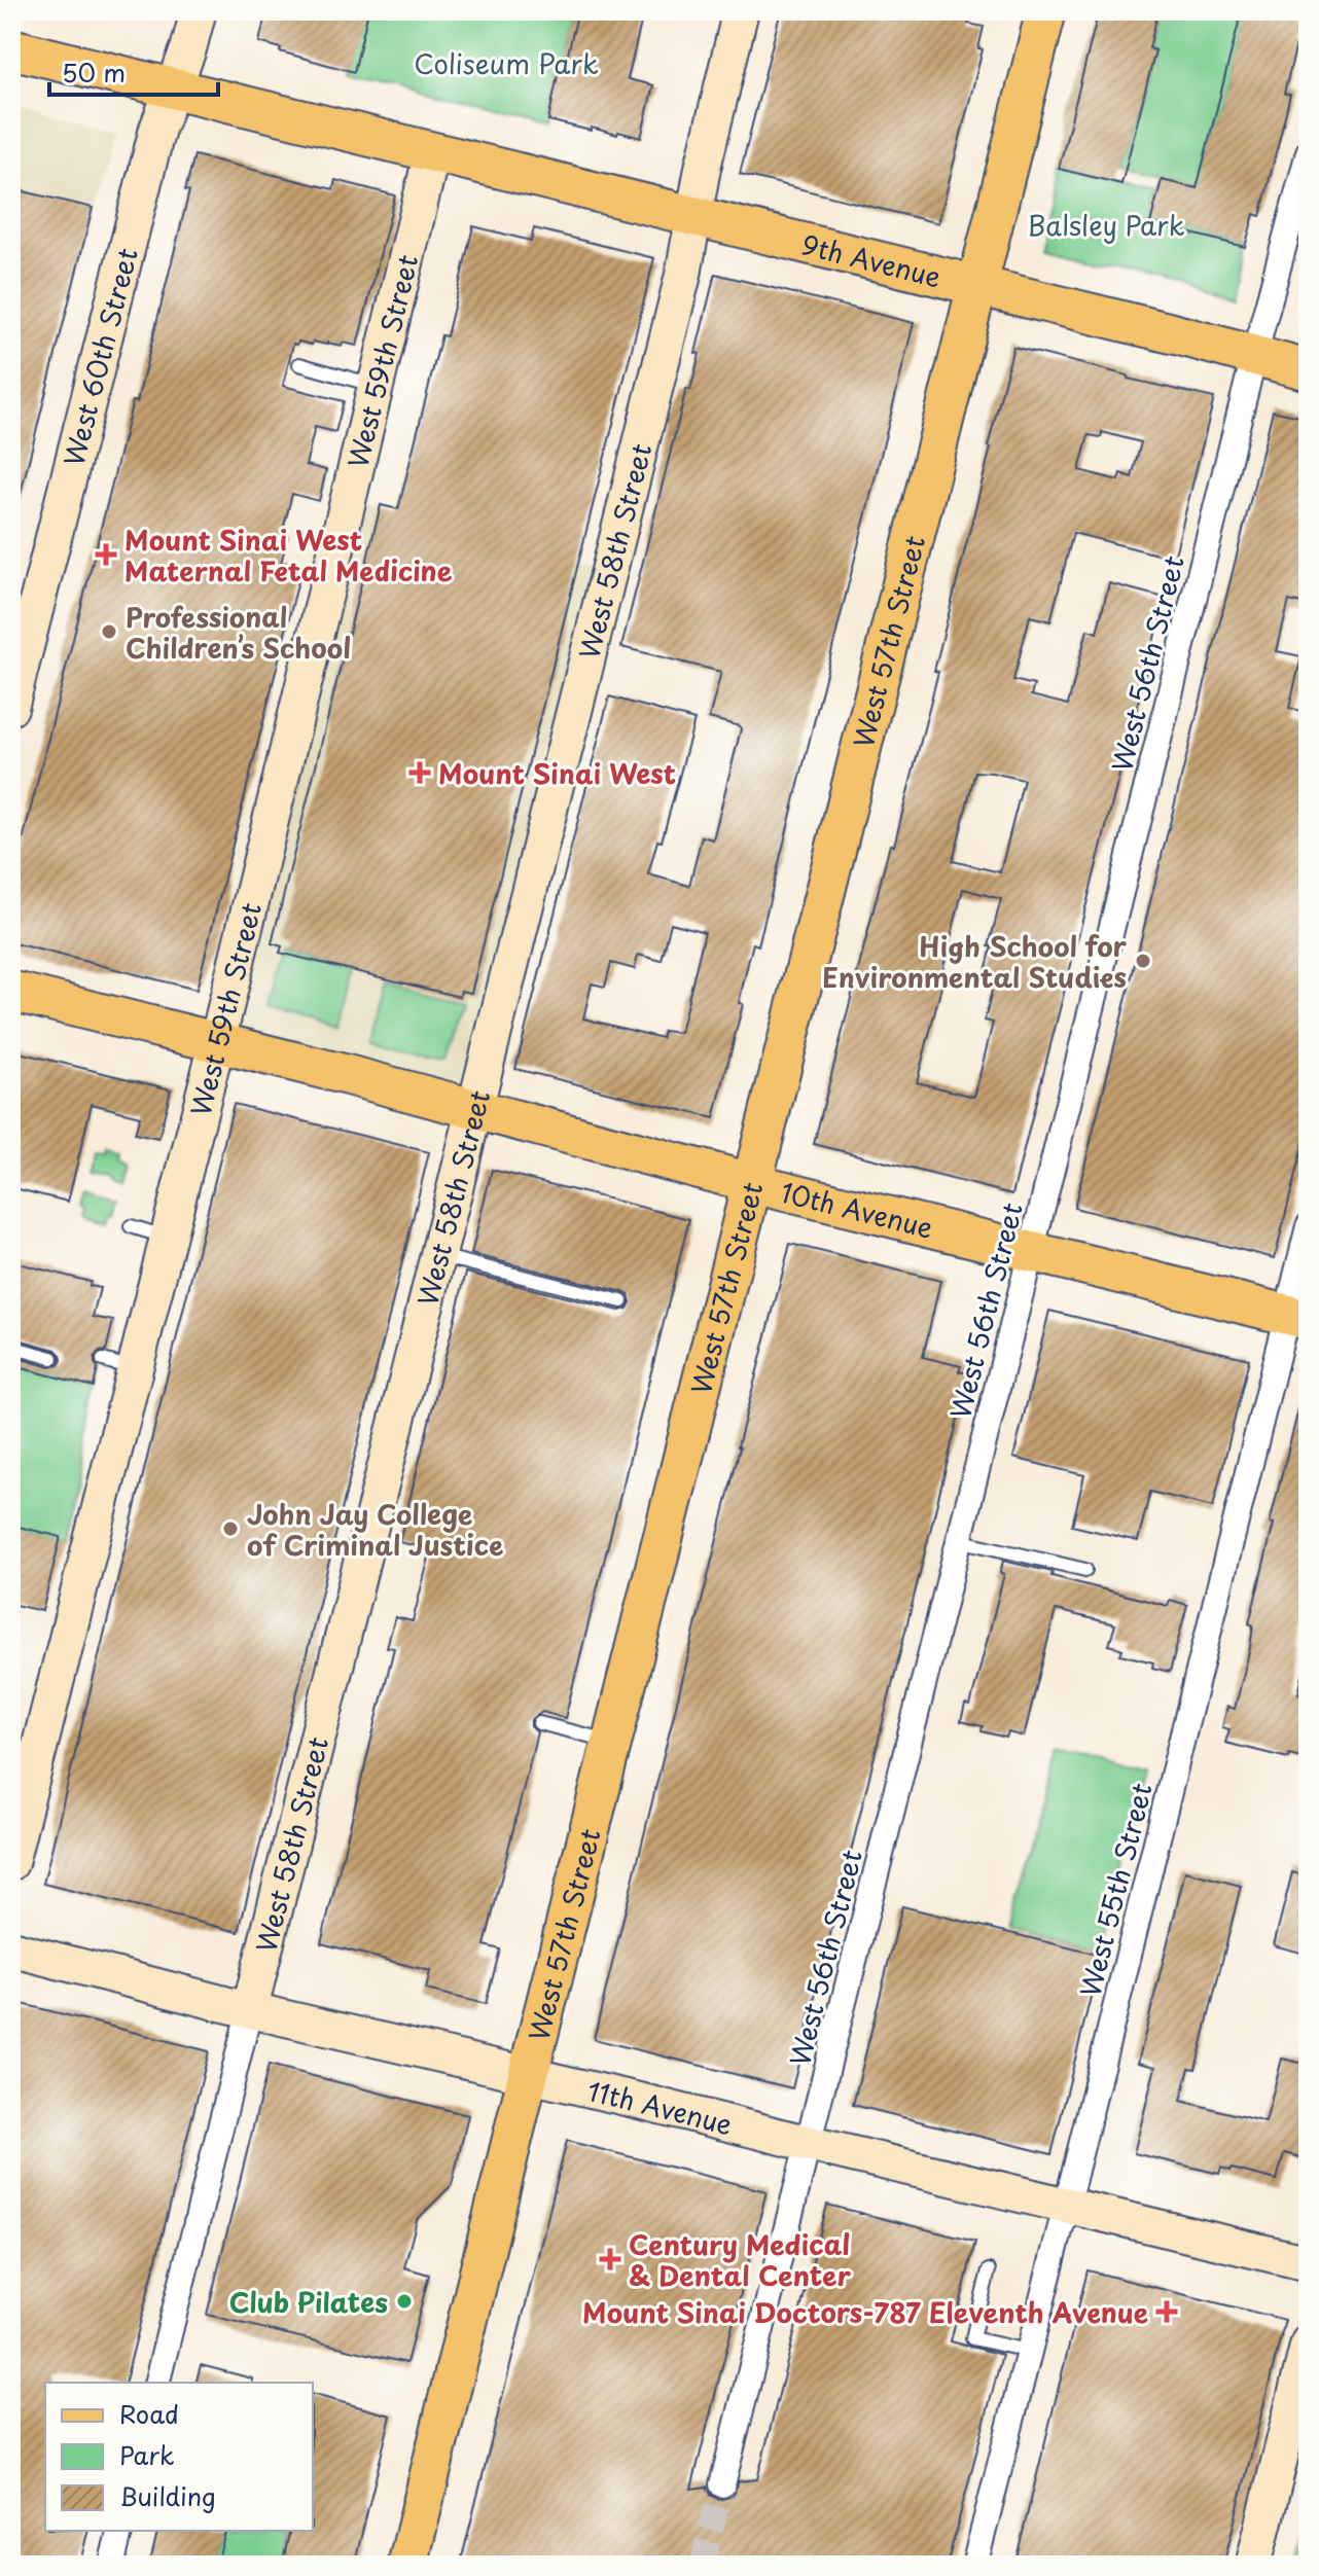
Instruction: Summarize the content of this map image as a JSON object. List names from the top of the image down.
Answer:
{
  "streets": {
    "main road": ["9th Avenue", "West 57th Street", "10th Avenue"],
    "street": [
      "West 60th Street",
      "West 59th Street",
      "West 58th Street",
      "West 56th Street",
      "West 55th Street",
      "11th Avenue"
    ]
  },
  "crossings": [
    ["9th Avenue", "West 60th Street"],
    ["9th Avenue", "West 59th Street"],
    ["9th Avenue", "West 58th Street"],
    ["9th Avenue", "West 57th Street"],
    ["9th Avenue", "West 56th Street"],
    ["West 59th Street", "10th Avenue"],
    ["West 58th Street", "10th Avenue"],
    ["West 58th Street", "11th Avenue"],
    ["West 57th Street", "10th Avenue"],
    ["West 57th Street", "11th Avenue"],
    ["West 56th Street", "10th Avenue"],
    ["West 56th Street", "11th Avenue"],
    ["10th Avenue", "West 55th Street"],
    ["West 55th Street", "11th Avenue"]
  ],
  "parks": ["Coliseum Park", "Balsley Park"],
  "places": {
    "health": [
      "Mount Sinai West Maternal Fetal Medicine",
      "Mount Sinai West",
      "Century Medical & Dental Center",
      "Mount Sinai Doctors-787 Eleventh Avenue"
    ],
    "other": [
      "Professional Children’s School",
      "High School for Environmental Studies",
      "John Jay College of Criminal Justice",
      "Club Pilates"
    ]
  },
  "legend": ["Road", "Park", "Building"],
  "scale_bar": "50 m"
}
